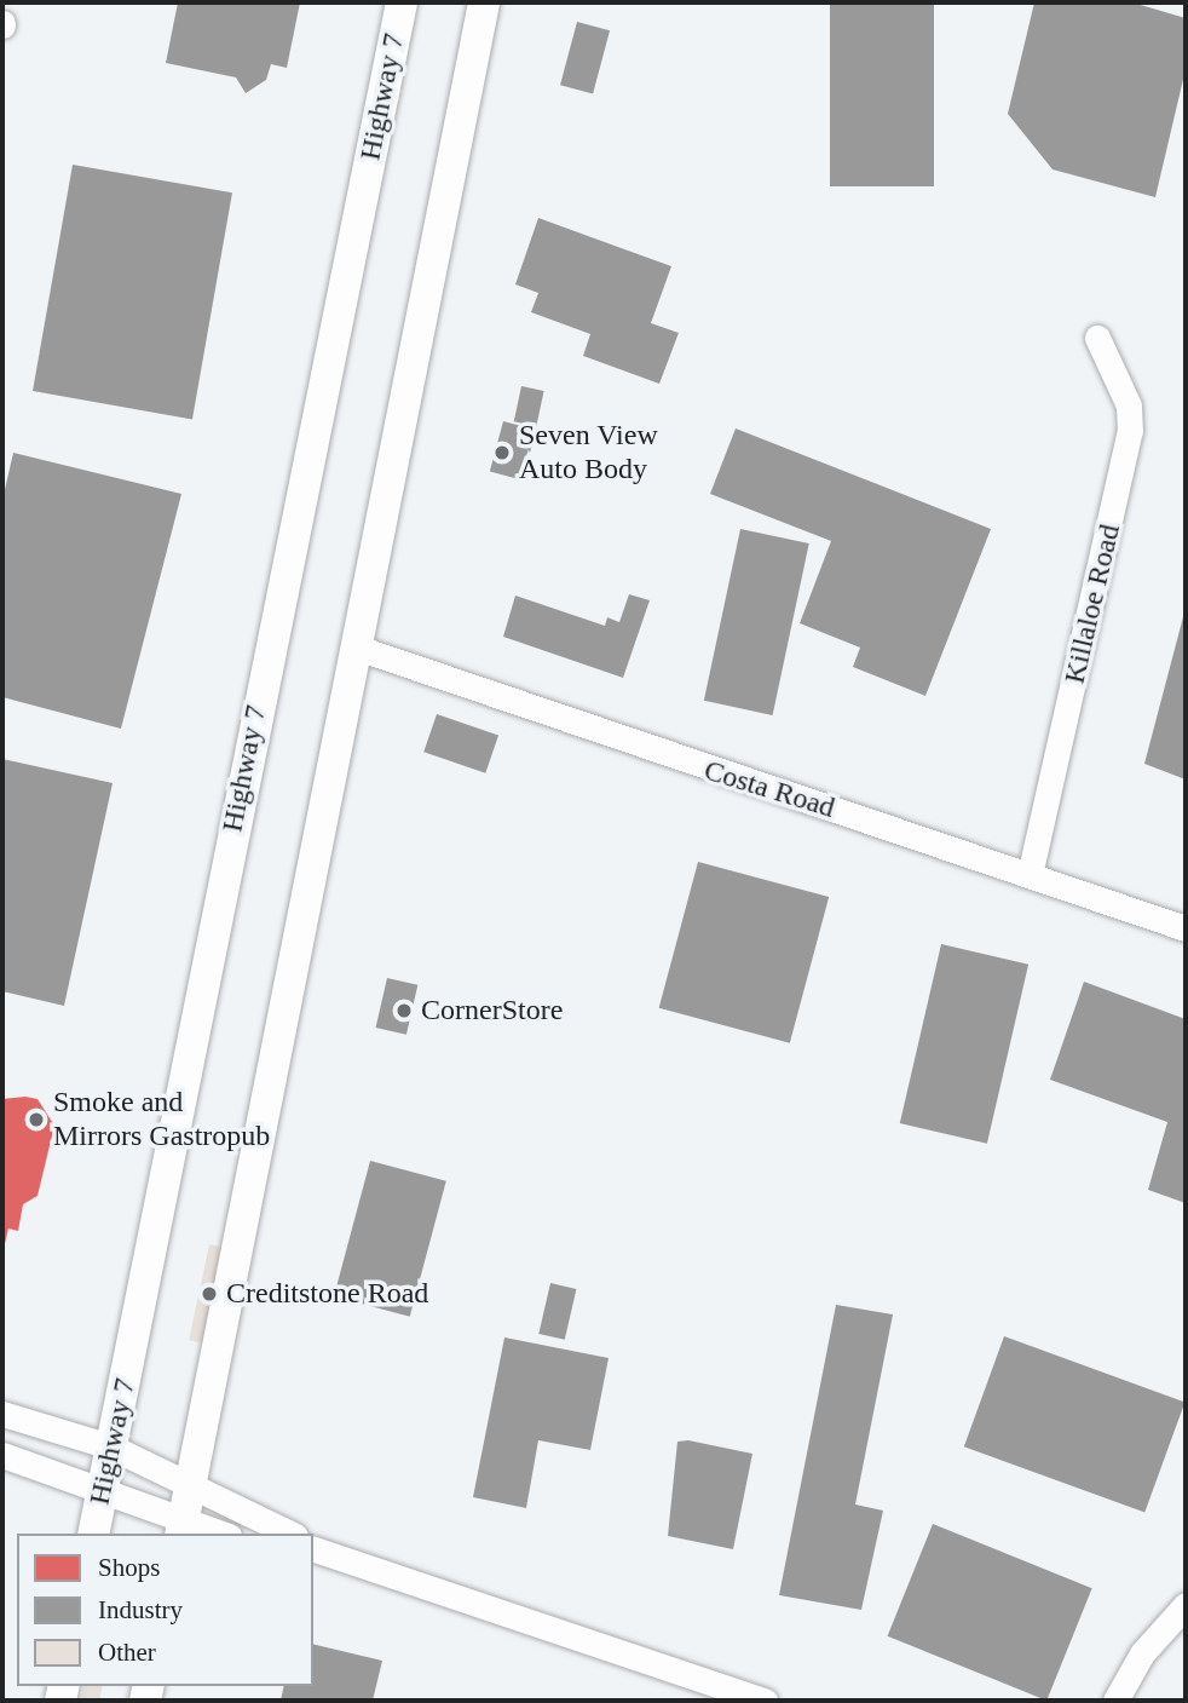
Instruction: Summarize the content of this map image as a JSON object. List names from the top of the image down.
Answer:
{
  "streets": {
    "main road": ["Highway 7"],
    "street": ["Killaloe Road", "Costa Road"]
  },
  "crossings": [
    ["Killaloe Road", "Costa Road"]
  ],
  "places": [
    "Seven View Auto Body",
    "CornerStore",
    "Smoke and Mirrors Gastropub",
    "Creditstone Road"
  ],
  "legend": ["Shops", "Industry", "Other"]
}
